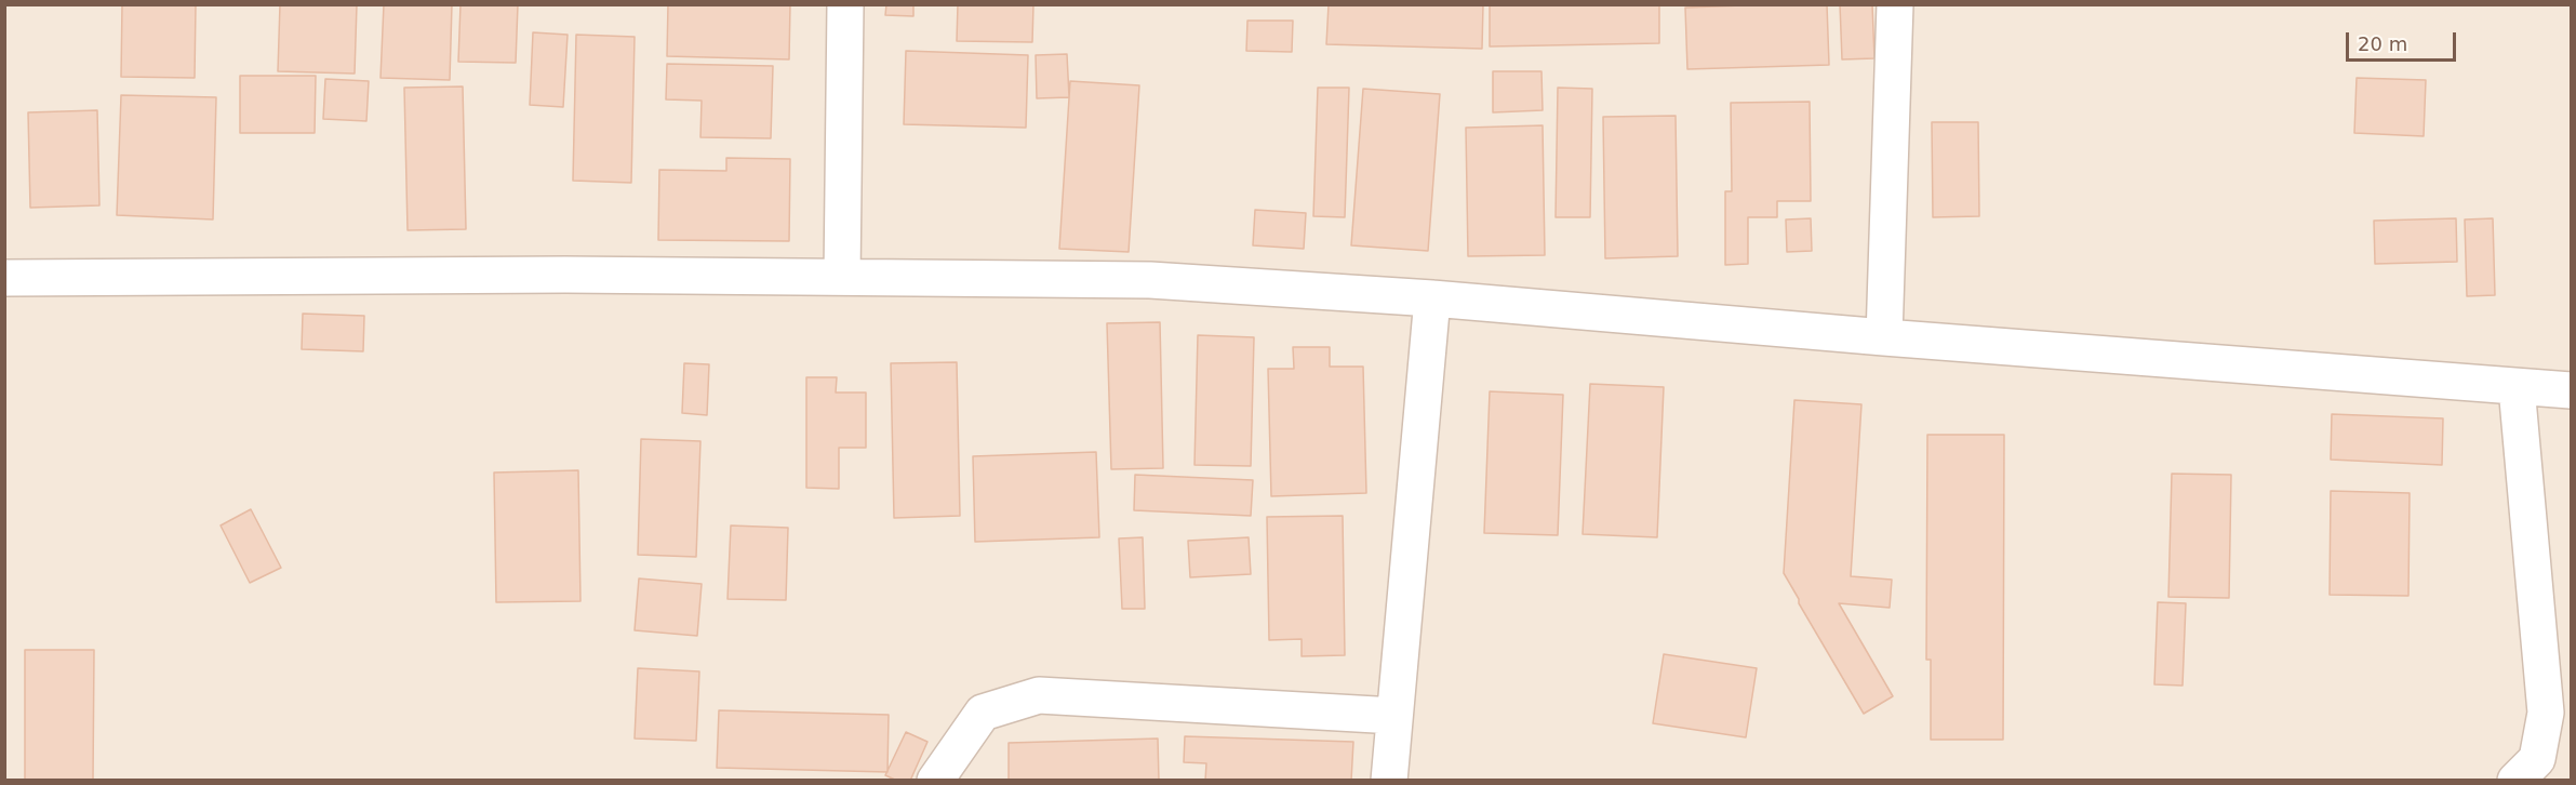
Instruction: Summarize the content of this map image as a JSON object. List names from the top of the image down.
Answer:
{
  "scale_bar": "20 m"
}
